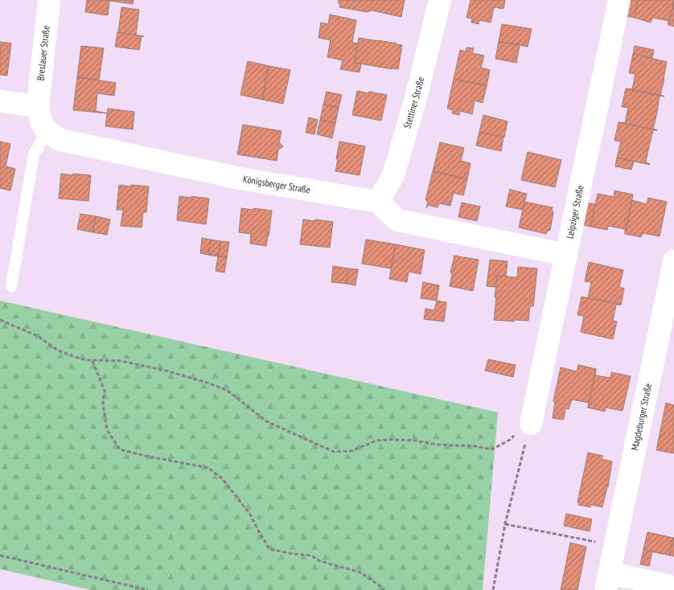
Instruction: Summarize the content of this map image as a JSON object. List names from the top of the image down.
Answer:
{
  "streets": {
    "street": [
      "Breslauer Straße",
      "Stettiner Straße",
      "Königsberger Straße",
      "Leipziger Straße",
      "Magdeburger Straße"
    ]
  },
  "crossings": [
    ["Stettiner Straße", "Königsberger Straße"]
  ]
}
